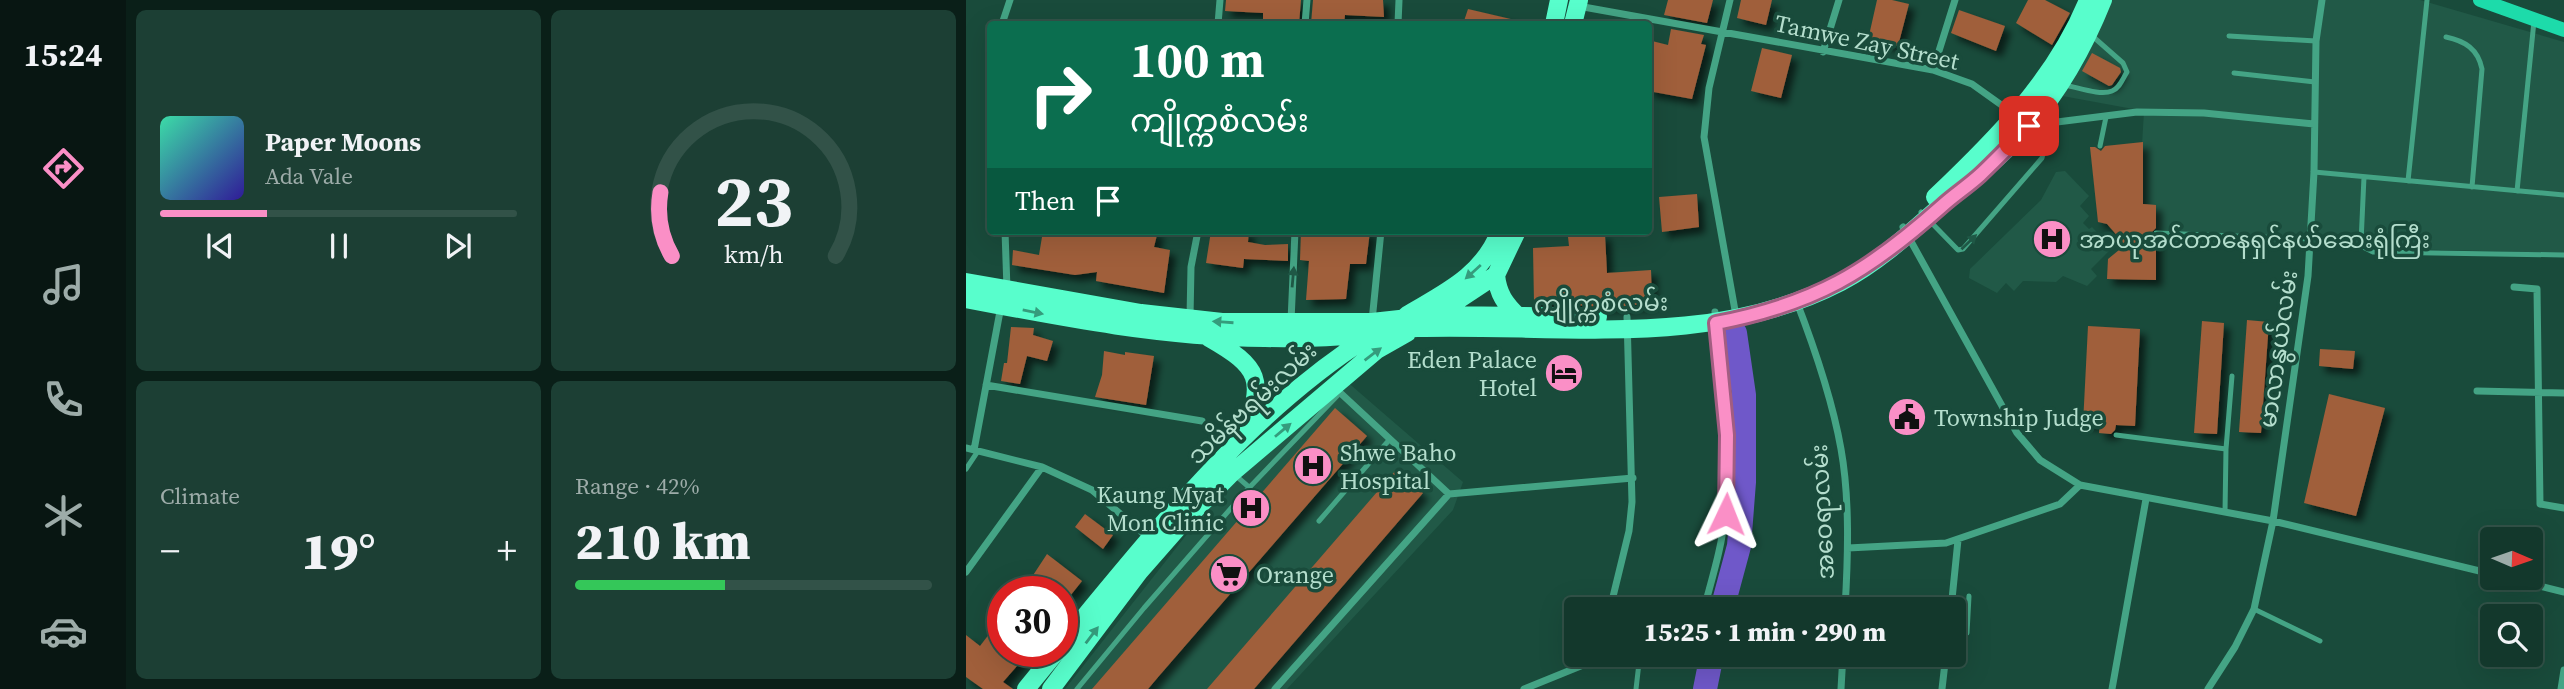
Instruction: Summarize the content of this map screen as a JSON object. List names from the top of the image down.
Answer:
{
  "streets": {
    "main road": ["ကျိုက္ကစံလမ်း", "သမိန်ဗရမ်းလမ်း"],
    "street": ["Tamwe Zay Street", "မာလာနွယ်လမ်း", "အဝေရာလမ်း"]
  },
  "crossings": [
    ["Tamwe Zay Street", "ကျိုက္ကစံလမ်း"],
    ["ကျိုက္ကစံလမ်း", "သမိန်ဗရမ်းလမ်း"],
    ["ကျိုက္ကစံလမ်း", "အဝေရာလမ်း"]
  ],
  "places": {
    "hospital": ["အာယုအင်တာနေရှင်နယ်ဆေးရုံကြီး", "Shwe Baho Hospital", "Kaung Myat Mon Clinic"],
    "hotel": ["Eden Palace Hotel"],
    "public building": ["Township Judge"],
    "supermarket": ["Orange"]
  },
  "north": "right",
  "page": {
    "tabs": "15:24",
    "turn": ["100 m", "ကျိုက္ကစံလမ်း"],
    "song": ["Paper Moons", "Ada Vale"],
    "then": "Then",
    "tile": [
      "Climate",
      ["Range · 42%", "210 km"]
    ],
    "heat": ["−", "19°", "+"],
    "limit": "30",
    "trip": "15:25 · 1 min · 290 m",
    "gauge": ["23", "km/h"]
  }
}
